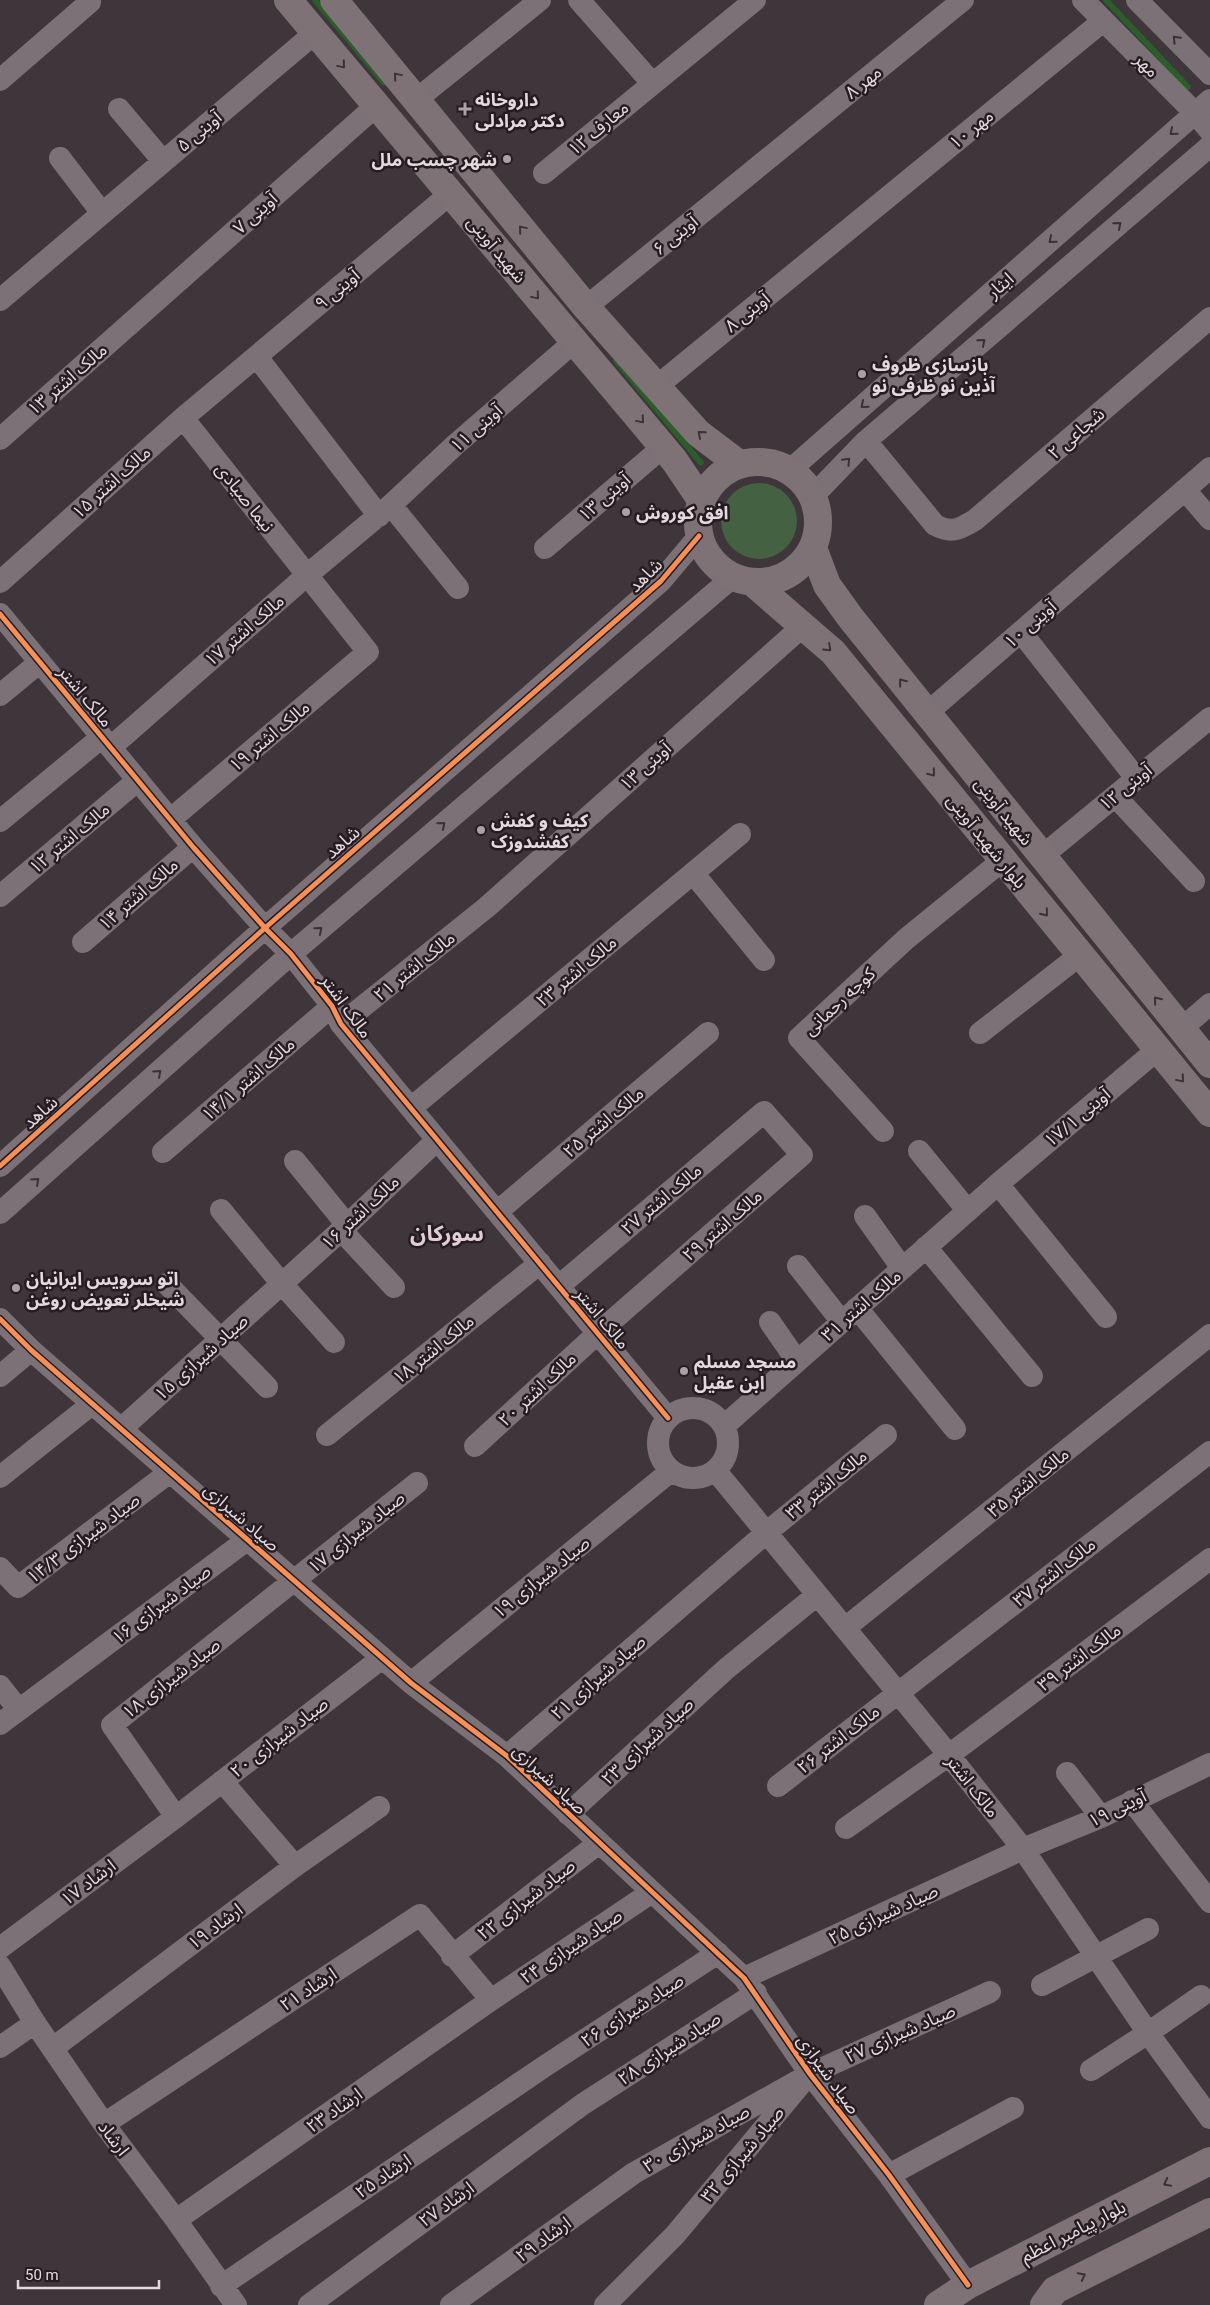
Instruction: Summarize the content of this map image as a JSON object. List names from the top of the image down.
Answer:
{
  "streets": {
    "main road": ["شهید آوینی", "بلوار شهید آوینی", "بلوار پیامبر اعظم"],
    "street": [
      "مهر",
      "مهر ۸",
      "معارف ۱۲",
      "مهر ۱۰",
      "۵ آوینی",
      "۷ آوینی",
      "۶ آوینی",
      "ایثار",
      "۹ آوینی",
      "۸ آوینی",
      "مالک اشتر ۱۳",
      "۱۱ آوینی",
      "شجاعی ۲",
      "مالک اشتر ۱۵",
      "نیما صیادی",
      "۱۳ آوینی",
      "شاهد",
      "۱۰ آوینی",
      "مالک اشتر ۱۷",
      "مالک اشتر",
      "مالک اشتر ۱۹",
      "آوینی ۱۳",
      "۱۲ آوینی",
      "مالک اشتر ۱۲",
      "مالک اشتر ۱۴",
      "مالک اشتر ۲۱",
      "مالک اشتر ۲۳",
      "کوچه رحمانی",
      "مالک اشتر ۱۴/۱",
      "آوینی ۱۷/۱",
      "مالک اشتر ۲۵",
      "مالک اشتر ۲۷",
      "مالک اشتر ۱۶",
      "مالک اشتر ۲۹",
      "مالک اشتر ۳۱",
      "مالک اشتر ۱۸",
      "صیاد شیرازی ۱۵",
      "مالک اشتر ۲۰",
      "مالک اشتر ۳۵",
      "مالک اشتر ۳۳",
      "صیاد شیرازی",
      "صیاد شیرازی ۱۷",
      "صیاد شیرازی ۱۴/۳",
      "مالک اشتر ۳۷",
      "صیاد شیرازی ۱۹",
      "صیاد شیرازی ۱۶",
      "مالک اشتر ۳۹",
      "صیاد شیرازی ۲۱",
      "صیاد شیرازی ۱۸",
      "صیاد شیرازی ۲۰",
      "مالک اشتر ۲۶",
      "صیاد شیرازی ۲۳",
      "آوینی ۱۹",
      "ارشاد ۱۷",
      "صیاد شیرازی ۲۲",
      "صیاد شیرازی ۲۵",
      "ارشاد ۱۹",
      "صیاد شیرازی ۲۴",
      "ارشاد ۲۱",
      "صیاد شیرازی ۲۶",
      "صیاد شیرازی ۲۷",
      "صیاد شیرازی ۲۸",
      "ارشاد ۲۳",
      "ارشاد",
      "صیاد شیرازی ۳۰",
      "صیاد شیرازی ۳۲",
      "ارشاد ۲۵",
      "ارشاد ۲۷",
      "ارشاد ۲۹"
    ]
  },
  "crossings": [
    ["مهر", "مهر ۱۰"],
    ["مهر", "ایثار"],
    ["مهر ۸", "۶ آوینی"],
    ["مهر ۱۰", "۸ آوینی"],
    ["۵ آوینی", "شهید آوینی"],
    ["۷ آوینی", "شهید آوینی"],
    ["۷ آوینی", "مالک اشتر ۱۳"],
    ["۶ آوینی", "شهید آوینی"],
    ["شهید آوینی", "ایثار"],
    ["شهید آوینی", "۹ آوینی"],
    ["شهید آوینی", "۸ آوینی"],
    ["شهید آوینی", "۱۱ آوینی"],
    ["شهید آوینی", "۱۳ آوینی"],
    ["شهید آوینی", "شاهد"],
    ["شهید آوینی", "۱۰ آوینی"],
    ["شهید آوینی", "۱۲ آوینی"],
    ["شهید آوینی", "بلوار شهید آوینی"],
    ["ایثار", "شجاعی ۲"],
    ["ایثار", "شاهد"],
    ["ایثار", "بلوار شهید آوینی"],
    ["۹ آوینی", "مالک اشتر ۱۵"],
    ["۱۱ آوینی", "مالک اشتر ۱۷"],
    ["مالک اشتر ۱۵", "نیما صیادی"],
    ["نیما صیادی", "مالک اشتر ۱۷"],
    ["نیما صیادی", "مالک اشتر ۱۹"],
    ["شاهد", "مالک اشتر"],
    ["شاهد", "بلوار شهید آوینی"],
    ["مالک اشتر ۱۷", "مالک اشتر"],
    ["مالک اشتر", "مالک اشتر ۱۹"],
    ["مالک اشتر", "مالک اشتر ۱۲"],
    ["مالک اشتر", "مالک اشتر ۱۴"],
    ["مالک اشتر", "مالک اشتر ۲۱"],
    ["مالک اشتر", "مالک اشتر ۲۳"],
    ["مالک اشتر", "مالک اشتر ۱۴/۱"],
    ["مالک اشتر", "مالک اشتر ۲۵"],
    ["مالک اشتر", "مالک اشتر ۲۷"],
    ["مالک اشتر", "مالک اشتر ۱۶"],
    ["مالک اشتر", "مالک اشتر ۲۹"],
    ["مالک اشتر", "مالک اشتر ۳۱"],
    ["مالک اشتر", "مالک اشتر ۱۸"],
    ["مالک اشتر", "مالک اشتر ۲۰"],
    ["مالک اشتر", "مالک اشتر ۳۵"],
    ["مالک اشتر", "مالک اشتر ۳۳"],
    ["مالک اشتر", "مالک اشتر ۳۷"],
    ["مالک اشتر", "صیاد شیرازی ۱۹"],
    ["مالک اشتر", "مالک اشتر ۳۹"],
    ["مالک اشتر", "مالک اشتر ۲۶"],
    ["مالک اشتر", "صیاد شیرازی ۲۳"],
    ["مالک اشتر", "آوینی ۱۹"],
    ["مالک اشتر", "صیاد شیرازی ۲۵"],
    ["آوینی ۱۳", "بلوار شهید آوینی"],
    ["آوینی ۱۳", "مالک اشتر ۲۱"],
    ["بلوار شهید آوینی", "کوچه رحمانی"],
    ["بلوار شهید آوینی", "آوینی ۱۷/۱"],
    ["مالک اشتر ۲۱", "مالک اشتر ۱۴/۱"],
    ["آوینی ۱۷/۱", "مالک اشتر ۳۱"],
    ["مالک اشتر ۲۷", "مالک اشتر ۲۹"],
    ["مالک اشتر ۱۶", "صیاد شیرازی ۱۵"],
    ["مالک اشتر ۲۹", "مالک اشتر ۲۰"],
    ["مالک اشتر ۳۱", "صیاد شیرازی ۱۹"],
    ["صیاد شیرازی ۱۵", "صیاد شیرازی"],
    ["مالک اشتر ۳۳", "صیاد شیرازی ۲۱"],
    ["صیاد شیرازی", "صیاد شیرازی ۱۷"],
    ["صیاد شیرازی", "صیاد شیرازی ۱۴/۳"],
    ["صیاد شیرازی", "صیاد شیرازی ۱۹"],
    ["صیاد شیرازی", "صیاد شیرازی ۱۶"],
    ["صیاد شیرازی", "صیاد شیرازی ۲۱"],
    ["صیاد شیرازی", "صیاد شیرازی ۱۸"],
    ["صیاد شیرازی", "صیاد شیرازی ۲۰"],
    ["صیاد شیرازی", "صیاد شیرازی ۲۳"],
    ["صیاد شیرازی", "صیاد شیرازی ۲۲"],
    ["صیاد شیرازی", "صیاد شیرازی ۲۵"],
    ["صیاد شیرازی", "صیاد شیرازی ۲۴"],
    ["صیاد شیرازی", "صیاد شیرازی ۲۶"],
    ["صیاد شیرازی", "صیاد شیرازی ۲۷"],
    ["صیاد شیرازی", "صیاد شیرازی ۲۸"],
    ["صیاد شیرازی", "صیاد شیرازی ۳۰"],
    ["صیاد شیرازی", "صیاد شیرازی ۳۲"],
    ["صیاد شیرازی", "بلوار پیامبر اعظم"],
    ["صیاد شیرازی ۱۷", "صیاد شیرازی ۱۸"],
    ["مالک اشتر ۳۷", "مالک اشتر ۲۶"],
    ["صیاد شیرازی ۱۸", "صیاد شیرازی ۲۰"],
    ["صیاد شیرازی ۱۸", "ارشاد ۱۷"],
    ["صیاد شیرازی ۲۰", "ارشاد ۱۷"],
    ["آوینی ۱۹", "صیاد شیرازی ۲۵"],
    ["صیاد شیرازی ۲۲", "ارشاد ۲۱"],
    ["صیاد شیرازی ۲۵", "صیاد شیرازی ۲۸"],
    ["ارشاد ۱۹", "ارشاد"],
    ["صیاد شیرازی ۲۴", "ارشاد ۲۱"],
    ["صیاد شیرازی ۲۴", "ارشاد ۲۳"],
    ["ارشاد ۲۱", "ارشاد ۲۳"],
    ["ارشاد ۲۱", "ارشاد"],
    ["صیاد شیرازی ۲۶", "ارشاد ۲۵"],
    ["صیاد شیرازی ۲۷", "صیاد شیرازی ۳۰"],
    ["صیاد شیرازی ۲۷", "صیاد شیرازی ۳۲"],
    ["صیاد شیرازی ۲۸", "ارشاد ۲۷"],
    ["ارشاد ۲۳", "ارشاد"],
    ["ارشاد", "ارشاد ۲۵"],
    ["صیاد شیرازی ۳۰", "صیاد شیرازی ۳۲"],
    ["صیاد شیرازی ۳۰", "ارشاد ۲۹"]
  ],
  "one_way": ["بلوار شهید آوینی"],
  "districts": ["سورکان"],
  "places": {
    "health": ["داروخانه دکتر مرادلی"],
    "other": [
      "شهر چسب ملل",
      "بازسازی ظروف آذین نو ظرفی نو",
      "افق کوروش",
      "کیف و کفش کفشدوزک",
      "اتو سرویس ایرانیان شیخلر تعویض روغن",
      "مسجد مسلم ابن عقیل"
    ]
  },
  "scale_bar": "50 m"
}
